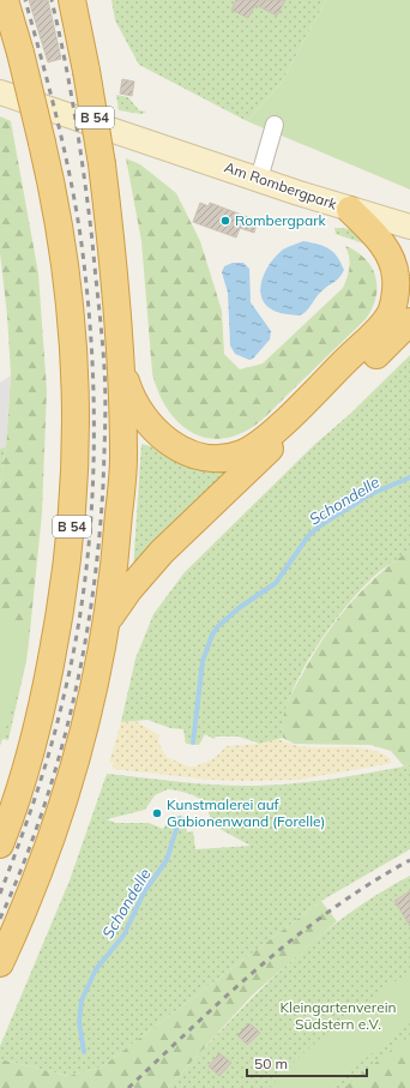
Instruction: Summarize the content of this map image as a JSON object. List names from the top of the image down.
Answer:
{
  "streets": {
    "highway": ["B 54"],
    "main road": ["Am Rombergpark"]
  },
  "water": ["Schondelle"],
  "parks": ["Kleingartenverein Südstern e.V."],
  "places": ["Rombergpark", "Kunstmalerei auf Gabionenwand (Forelle)"],
  "scale_bar": "50 m"
}
